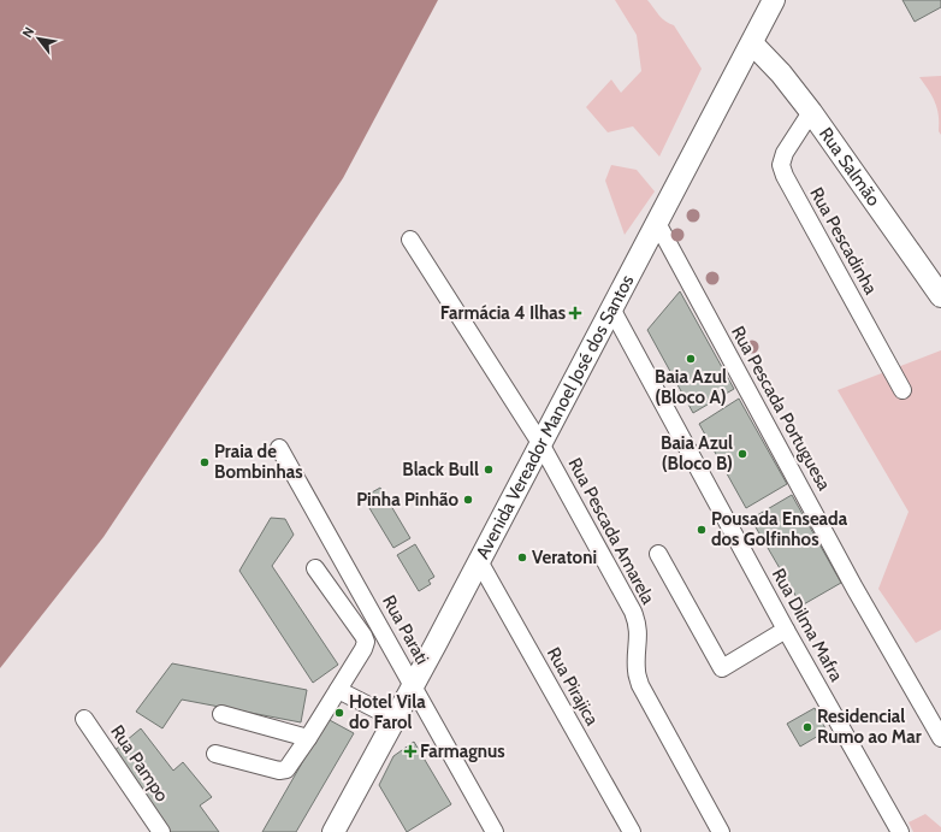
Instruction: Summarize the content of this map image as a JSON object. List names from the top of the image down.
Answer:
{
  "streets": {
    "main road": ["Rua Salmão", "Avenida Vereador Manoel José dos Santos"],
    "street": [
      "Rua Pescadinha",
      "Rua Pescada Portuguesa",
      "Rua Pescada Amarela",
      "Rua Dilma Mafra",
      "Rua Parati",
      "Rua Pirajica",
      "Rua Pampo"
    ]
  },
  "crossings": [
    ["Rua Salmão", "Rua Pescadinha"],
    ["Rua Salmão", "Avenida Vereador Manoel José dos Santos"],
    ["Rua Pescada Portuguesa", "Avenida Vereador Manoel José dos Santos"],
    ["Avenida Vereador Manoel José dos Santos", "Rua Pescada Amarela"],
    ["Avenida Vereador Manoel José dos Santos", "Rua Dilma Mafra"],
    ["Avenida Vereador Manoel José dos Santos", "Rua Parati"],
    ["Avenida Vereador Manoel José dos Santos", "Rua Pirajica"]
  ],
  "places": {
    "health": ["Farmácia 4 Ilhas", "Farmagnus"],
    "other": [
      "Baia Azul (Bloco A)",
      "Baia Azul (Bloco B)",
      "Praia de Bombinhas",
      "Black Bull",
      "Pinha Pinhão",
      "Pousada Enseada dos Golfinhos",
      "Veratoni",
      "Hotel Vila do Farol",
      "Residencial Rumo ao Mar"
    ]
  },
  "north": "top left"
}
